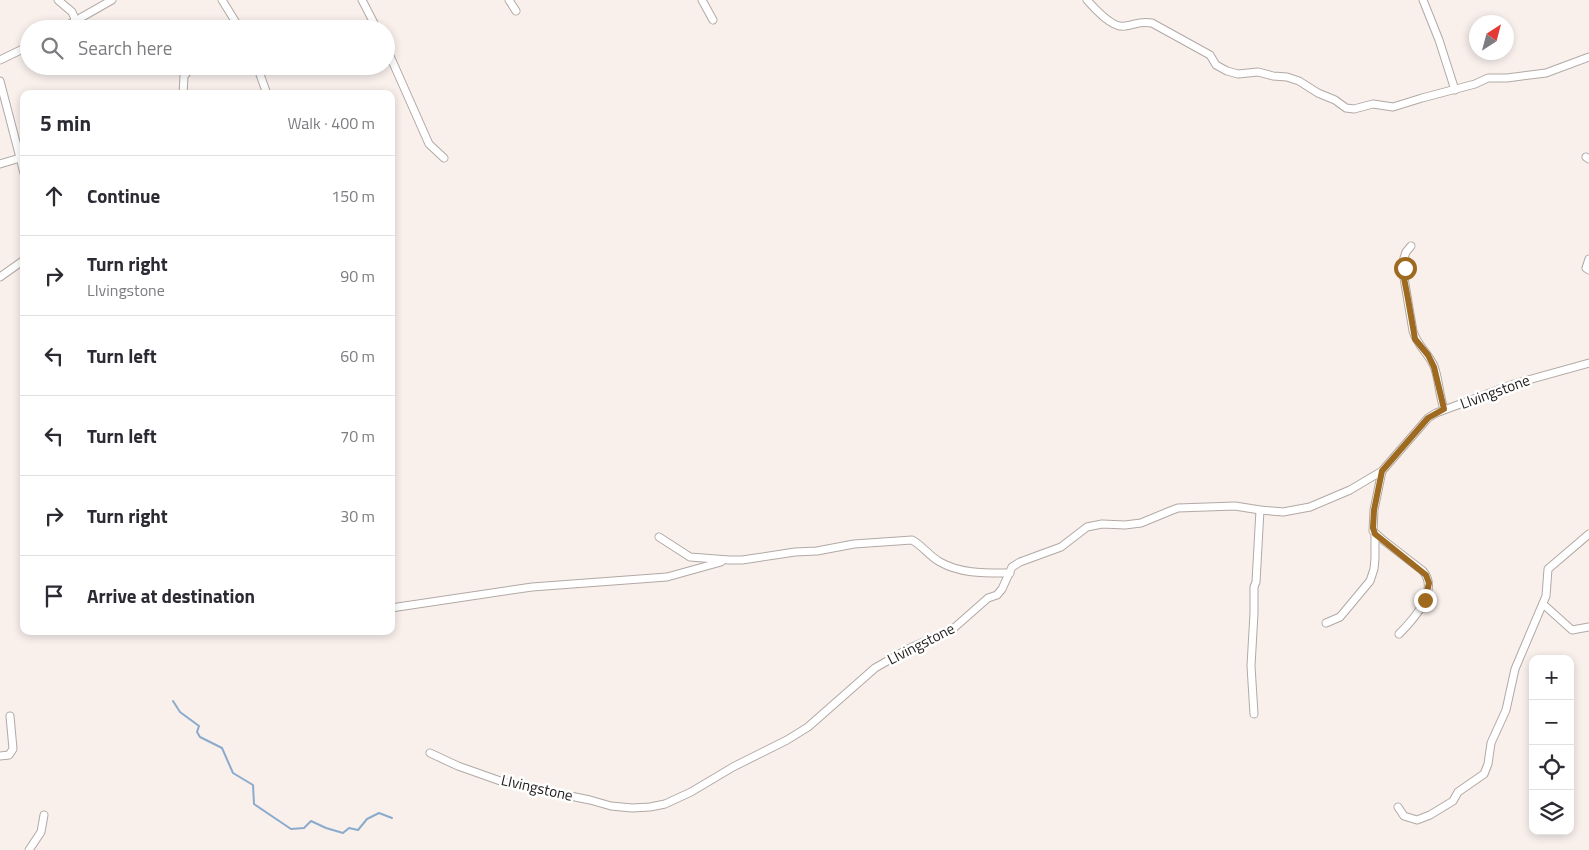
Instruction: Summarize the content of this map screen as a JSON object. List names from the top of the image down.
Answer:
{
  "streets": {
    "street": ["LIvingstone"]
  },
  "north": "top right",
  "page": {
    "search": "Search here",
    "heading": ["5 min", "Walk · 400 m"],
    "list": [
      ["Continue", "150 m"],
      ["Turn right", "LIvingstone", "90 m"],
      ["Turn left", "60 m"],
      ["Turn left", "70 m"],
      ["Turn right", "30 m"],
      "Arrive at destination"
    ],
    "map_buttons": ["+", "−"]
  }
}
